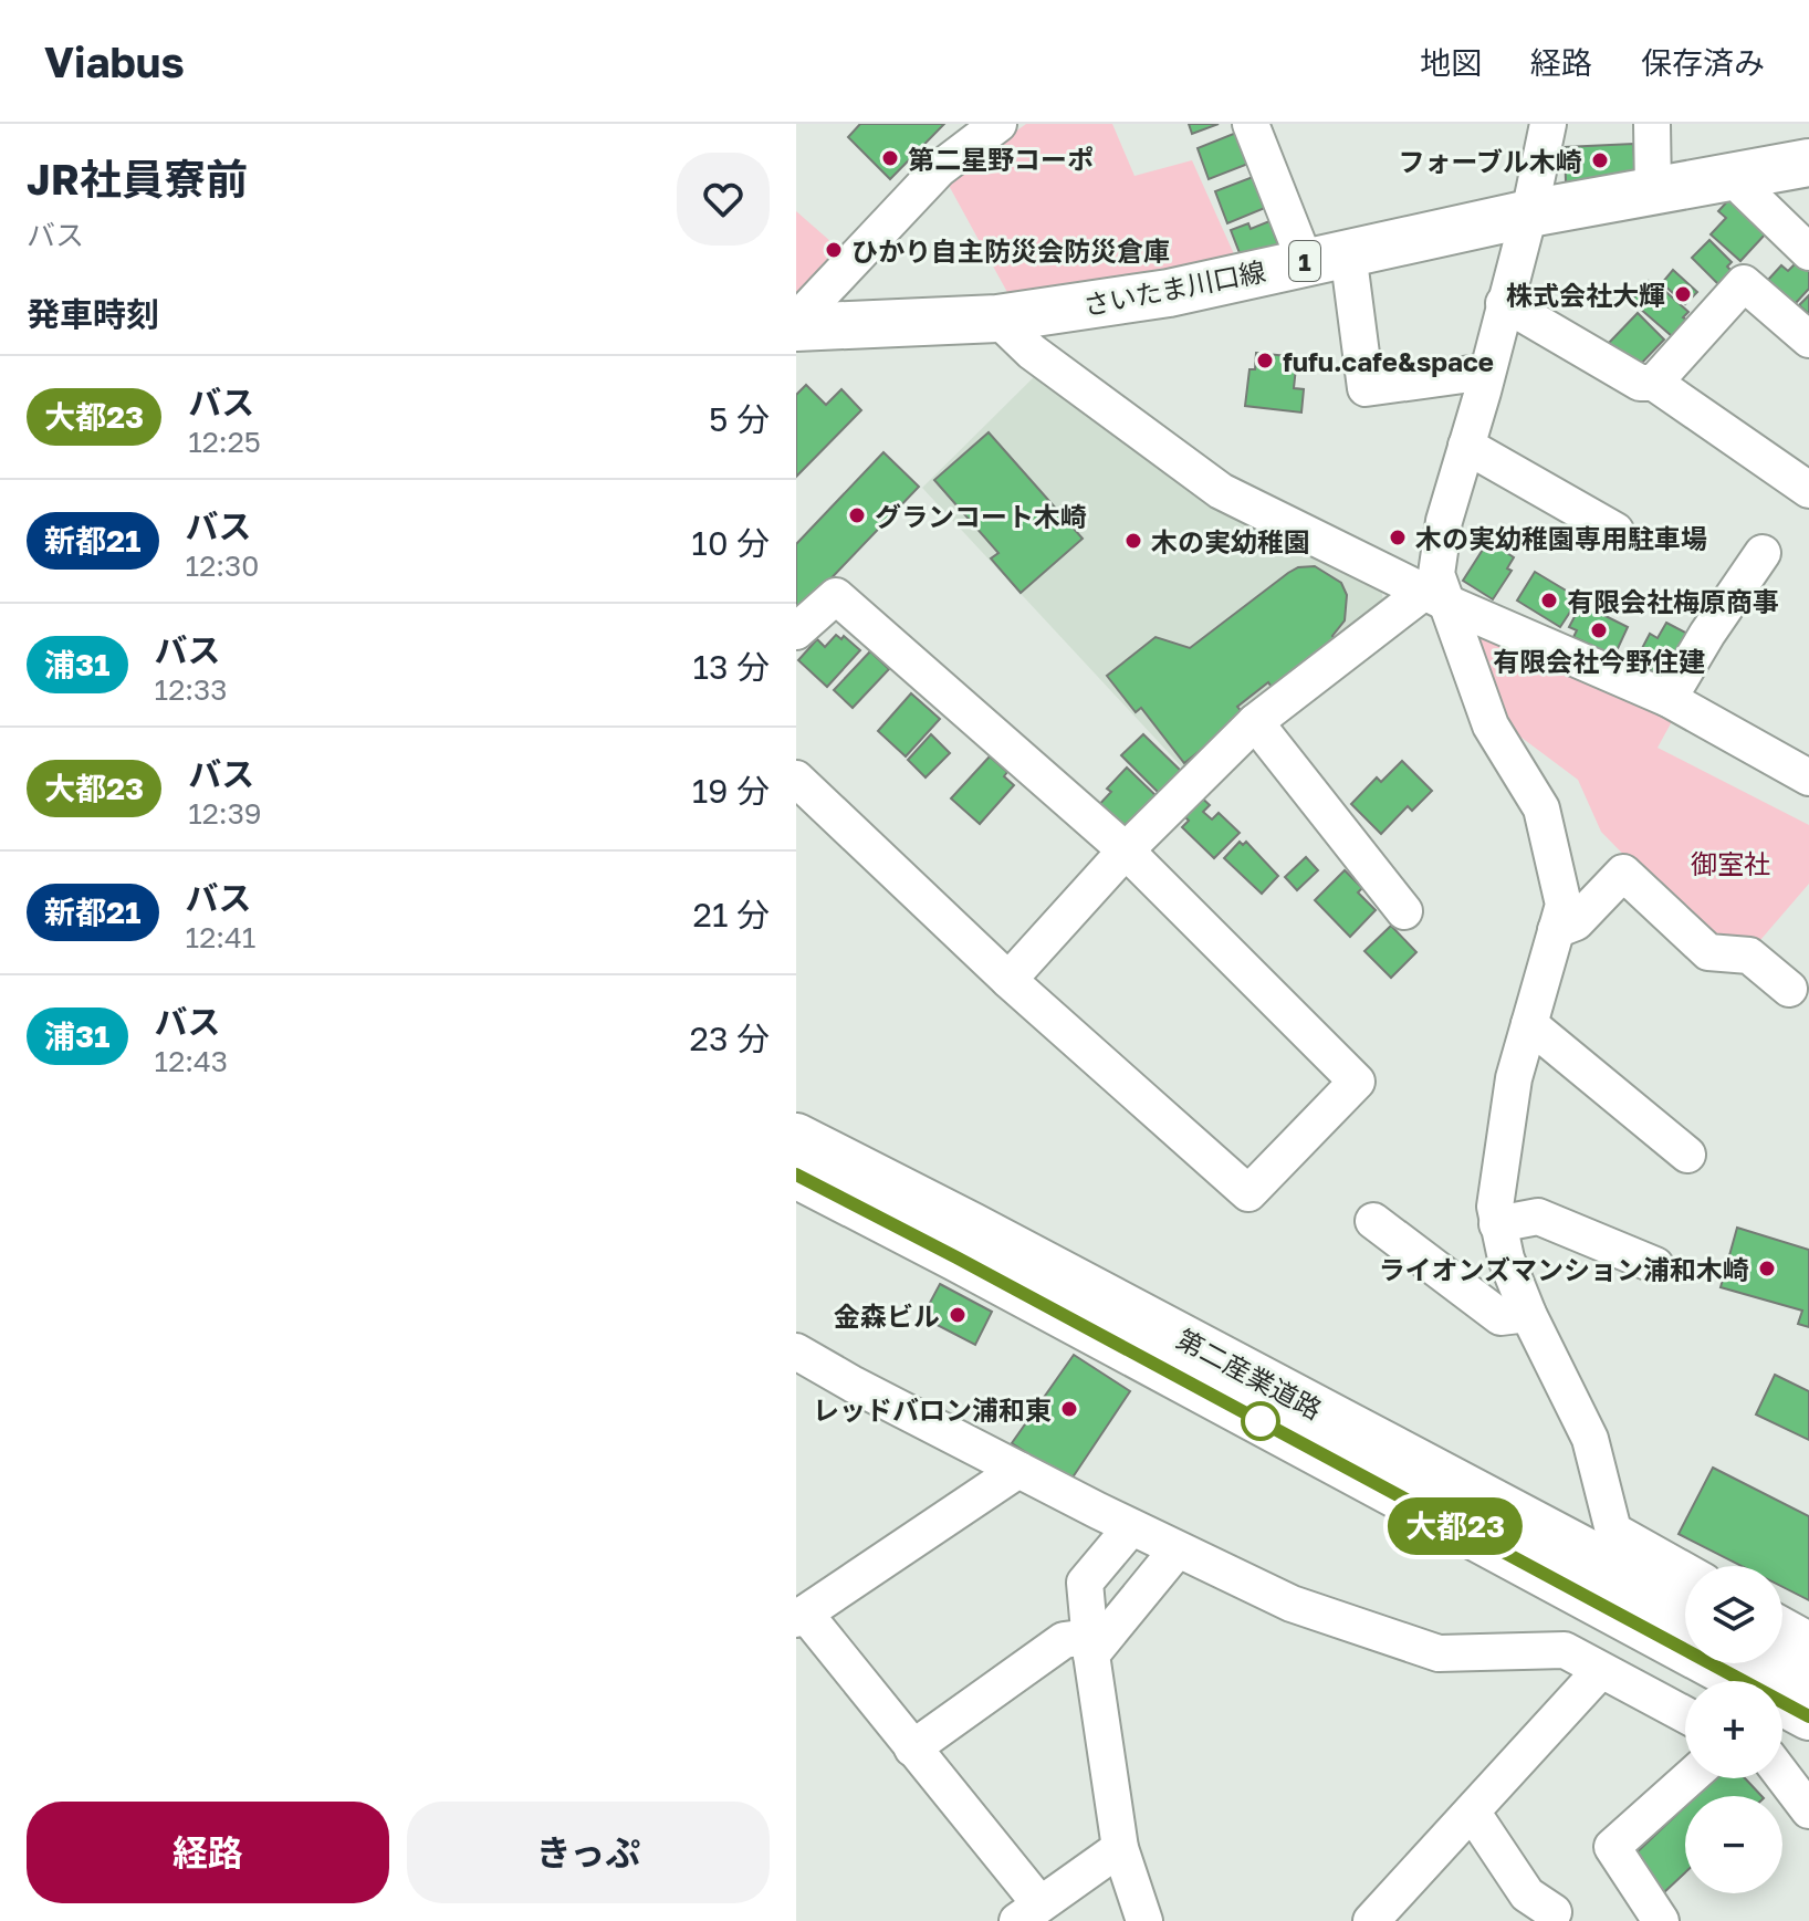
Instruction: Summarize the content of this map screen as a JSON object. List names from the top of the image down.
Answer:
{
  "streets": {
    "main road": ["1", "さいたま川口線", "第二産業道路"]
  },
  "parks": ["御室社"],
  "places": [
    "第二星野コーポ",
    "フォーブル木崎",
    "ひかり自主防災会防災倉庫",
    "株式会社大輝",
    "fufu.cafe&space",
    "グランコート木崎",
    "木の実幼稚園専用駐車場",
    "木の実幼稚園",
    "有限会社梅原商事",
    "有限会社今野住建",
    "ライオンズマンション浦和木崎",
    "金森ビル",
    "レッドバロン浦和東"
  ],
  "lines": ["bus line 大都23"],
  "page": {
    "header": "Viabus",
    "nav": ["地図", "経路", "保存済み"],
    "heading": [
      ["JR社員寮前", "バス"],
      "発車時刻"
    ],
    "on_map": "大都23",
    "list": [
      {
        "mark": "大都23",
        "name": "バス",
        "note": "12:25",
        "value": "5 分"
      },
      {
        "mark": "新都21",
        "name": "バス",
        "note": "12:30",
        "value": "10 分"
      },
      {
        "mark": "浦31",
        "name": "バス",
        "note": "12:33",
        "value": "13 分"
      },
      {
        "mark": "大都23",
        "name": "バス",
        "note": "12:39",
        "value": "19 分"
      },
      {
        "mark": "新都21",
        "name": "バス",
        "note": "12:41",
        "value": "21 分"
      },
      {
        "mark": "浦31",
        "name": "バス",
        "note": "12:43",
        "value": "23 分"
      }
    ],
    "map_buttons": ["+", "−"],
    "buttons": ["経路", "きっぷ"]
  }
}
